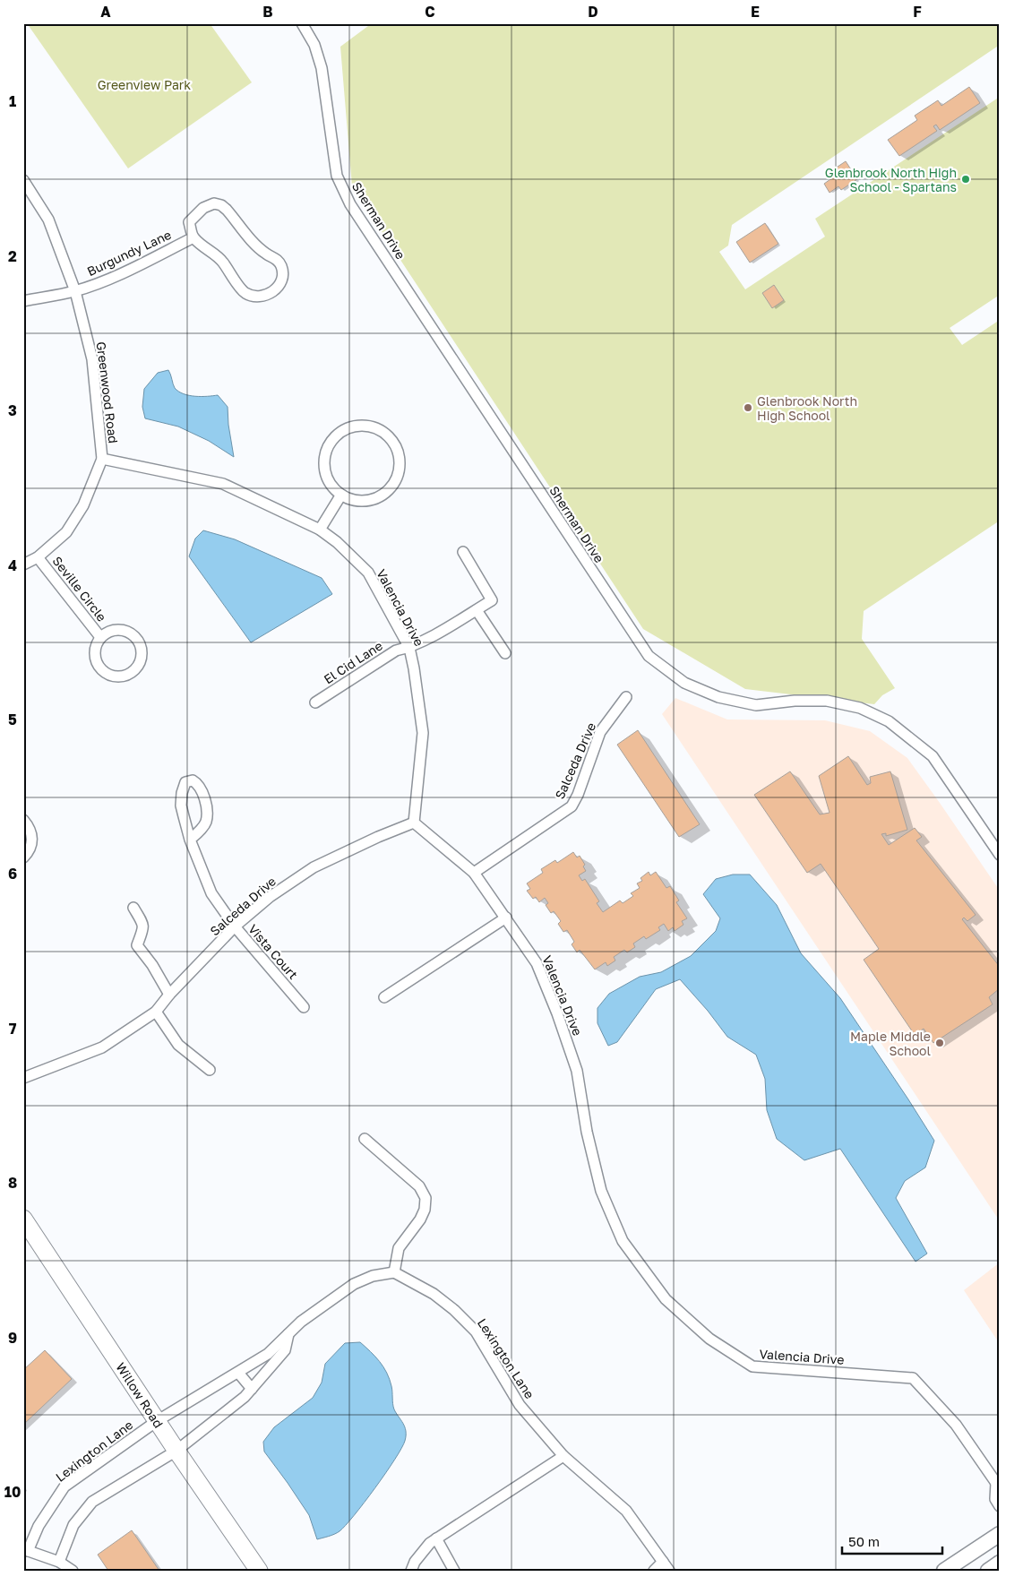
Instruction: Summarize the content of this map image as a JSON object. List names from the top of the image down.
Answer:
{
  "streets": {
    "main road": ["Willow Road"],
    "street": [
      "Sherman Drive",
      "Burgundy Lane",
      "Greenwood Road",
      "Seville Circle",
      "Valencia Drive",
      "El Cid Lane",
      "Salceda Drive",
      "Vista Court",
      "Lexington Lane"
    ]
  },
  "crossings": [
    ["Burgundy Lane", "Greenwood Road"],
    ["Greenwood Road", "Seville Circle"],
    ["Greenwood Road", "Valencia Drive"],
    ["Valencia Drive", "El Cid Lane"],
    ["Valencia Drive", "Salceda Drive"],
    ["Salceda Drive", "Vista Court"],
    ["Lexington Lane", "Willow Road"]
  ],
  "parks": ["Greenview Park"],
  "places": ["Glenbrook North High School - Spartans", "Glenbrook North High School", "Maple Middle School"],
  "scale_bar": "50 m",
  "grid": {
    "columns": [
      "A",
      "B",
      "C",
      "D",
      "E",
      "F"
    ],
    "rows": [
      "1",
      "2",
      "3",
      "4",
      "5",
      "6",
      "7",
      "8",
      "9",
      "10"
    ]
  }
}
